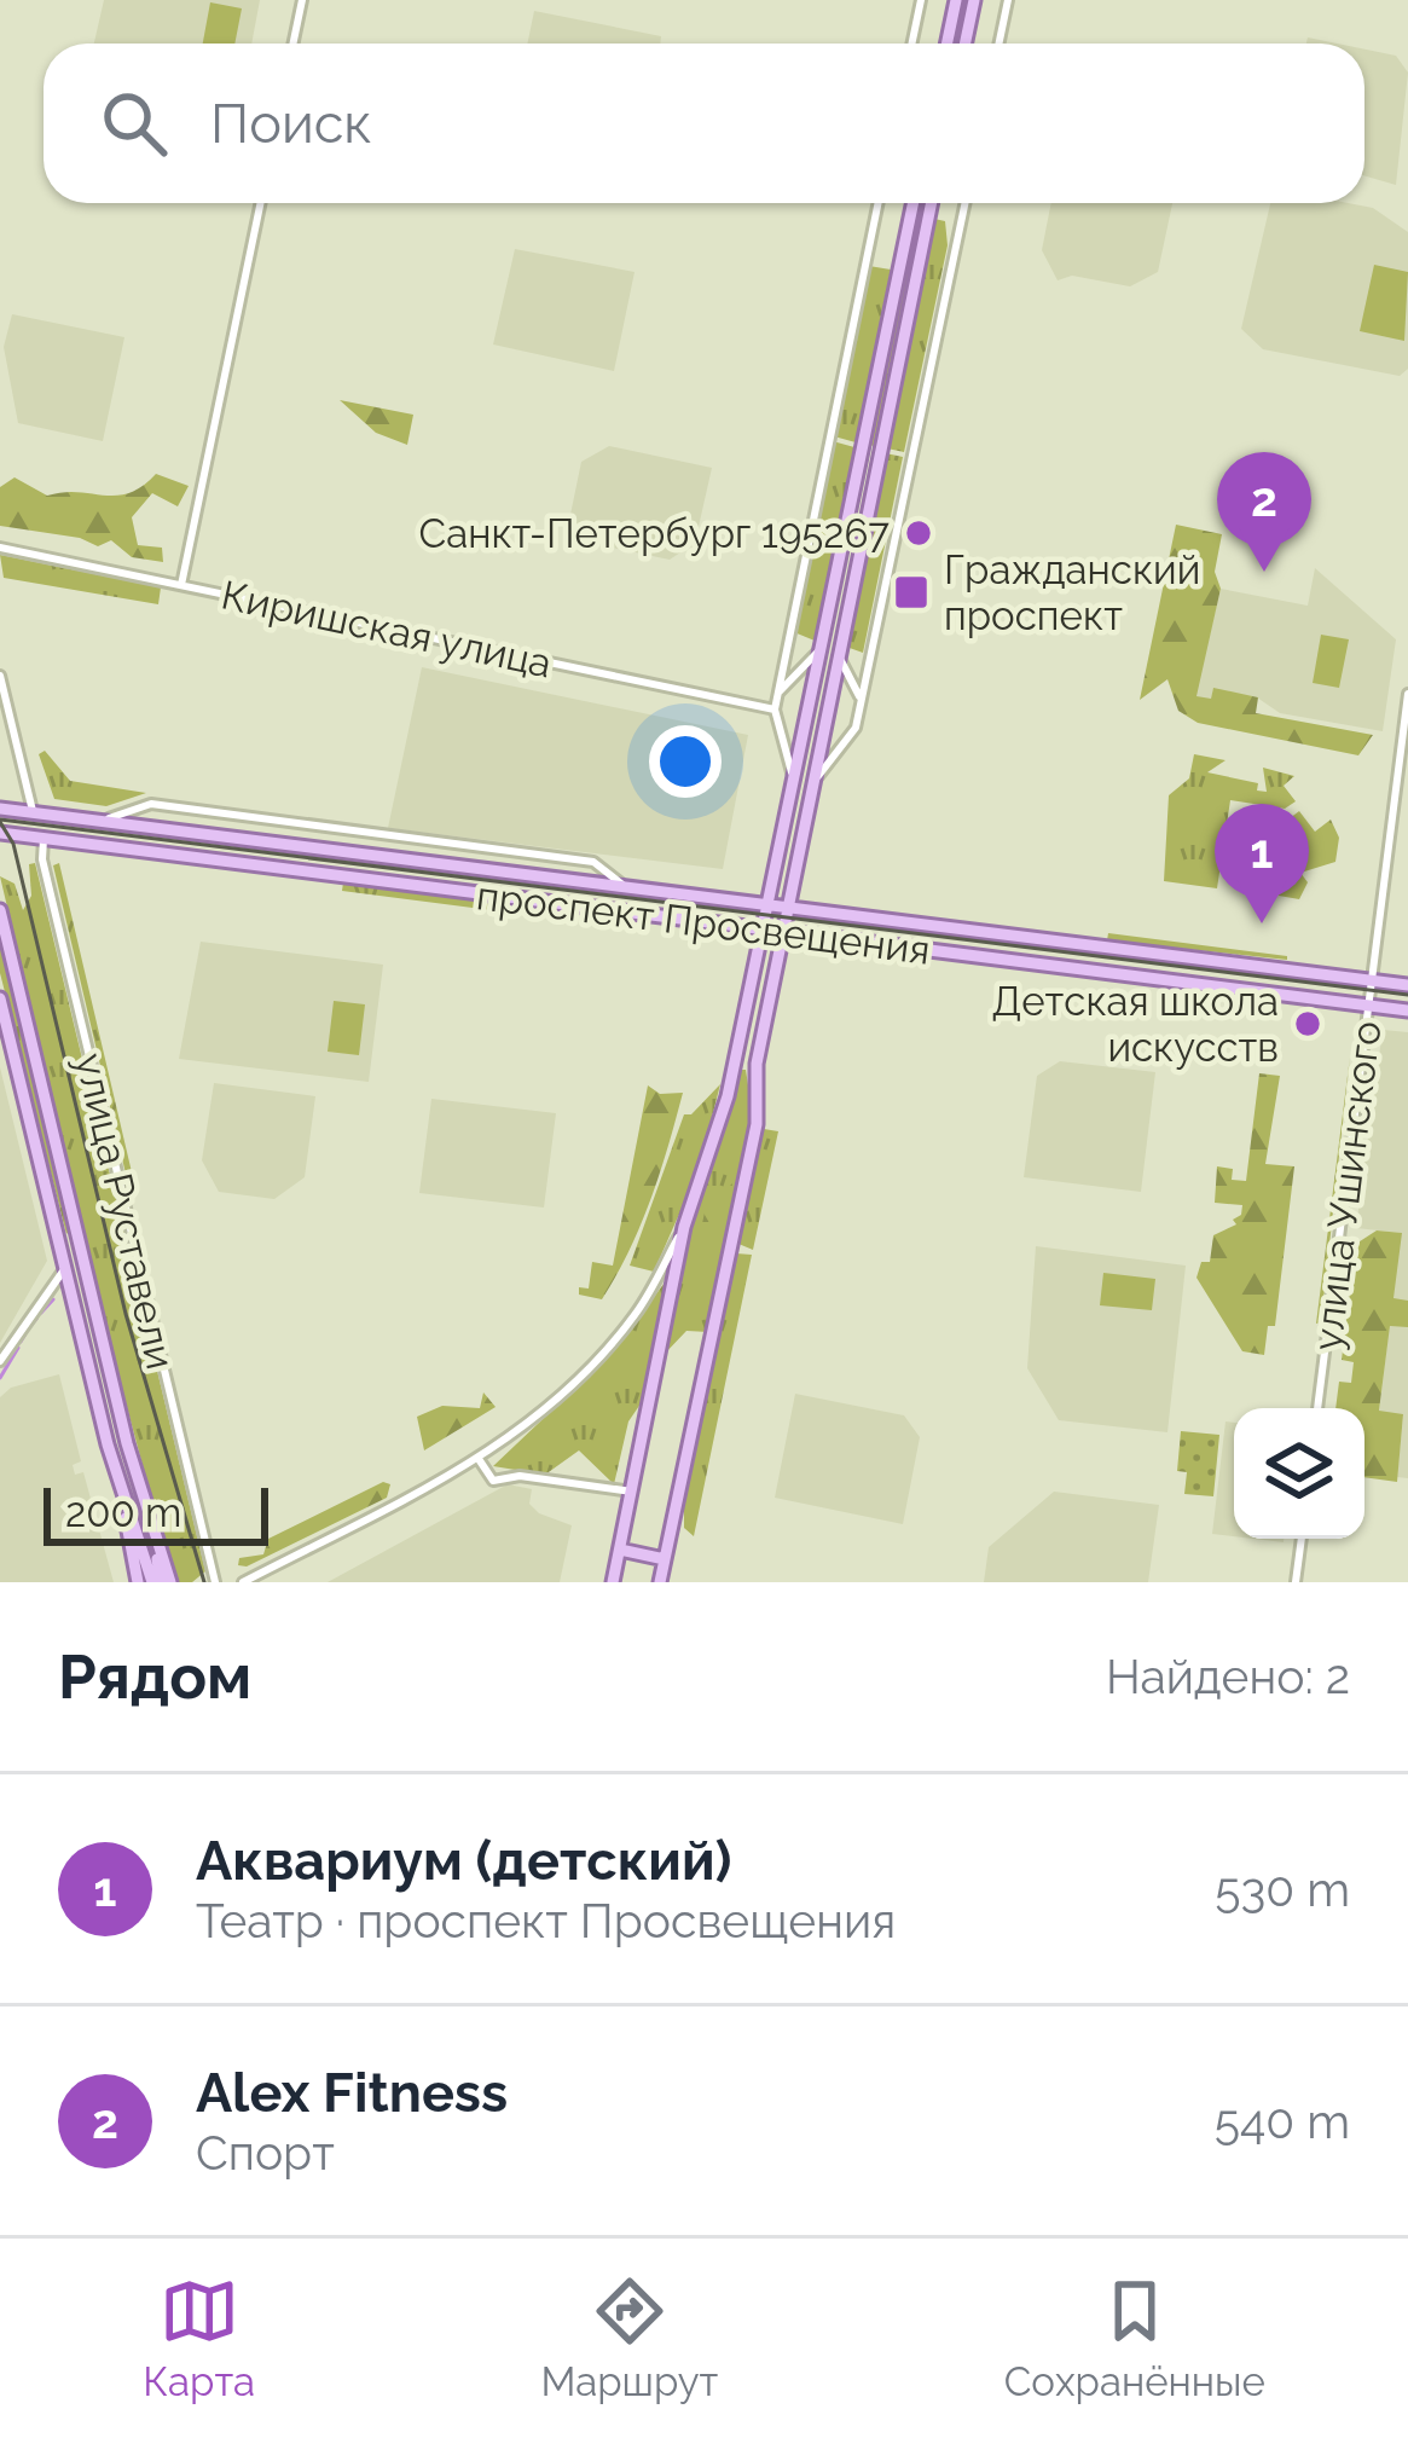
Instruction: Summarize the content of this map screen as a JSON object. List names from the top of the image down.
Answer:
{
  "streets": {
    "main road": ["проспект Просвещения", "улица Руставели"],
    "street": ["Киришская улица", "улица Ушинского"]
  },
  "crossings": [
    ["проспект Просвещения", "улица Ушинского"],
    ["проспект Просвещения", "улица Руставели"]
  ],
  "places": {
    "other": ["Санкт-Петербург 195267", "Детская школа искусств"],
    "transit": ["Гражданский проспект"]
  },
  "scale_bar": "200 m",
  "page": {
    "search": "Поиск",
    "pins": ["2", "1"],
    "scale": "200 m",
    "heading": ["Рядом", "Найдено: 2"],
    "list": [
      {
        "mark": "1",
        "name": "Аквариум (детский)",
        "note": "Театр · проспект Просвещения",
        "value": "530 m"
      },
      {
        "mark": "2",
        "name": "Alex Fitness",
        "note": "Спорт",
        "value": "540 m"
      }
    ],
    "nav": ["Карта", "Маршрут", "Сохранённые"]
  }
}
